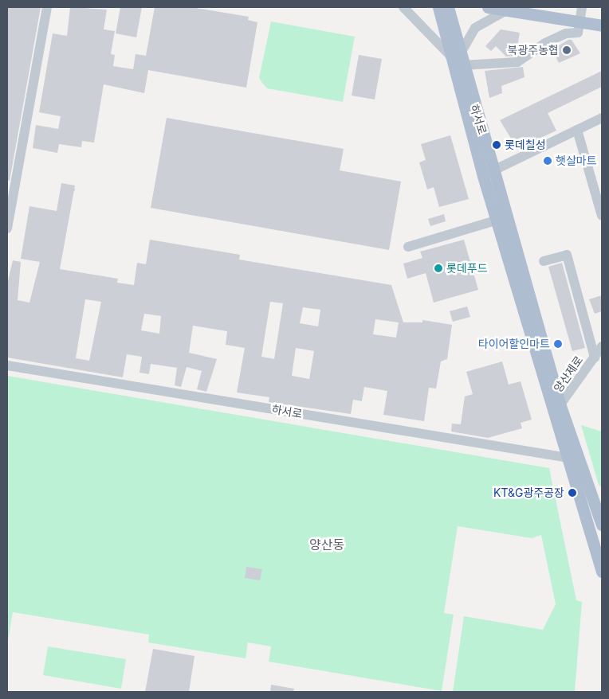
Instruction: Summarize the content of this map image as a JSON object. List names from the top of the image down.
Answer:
{
  "streets": {
    "main road": ["하서로"],
    "street": ["양산제로"]
  },
  "crossings": [
    ["하서로", "양산제로"]
  ],
  "districts": ["양산동"],
  "places": [
    "북광주농협",
    "롯데칠성",
    "햇살마트",
    "롯데푸드",
    "타이어할인마트",
    "KT&G광주공장"
  ]
}
